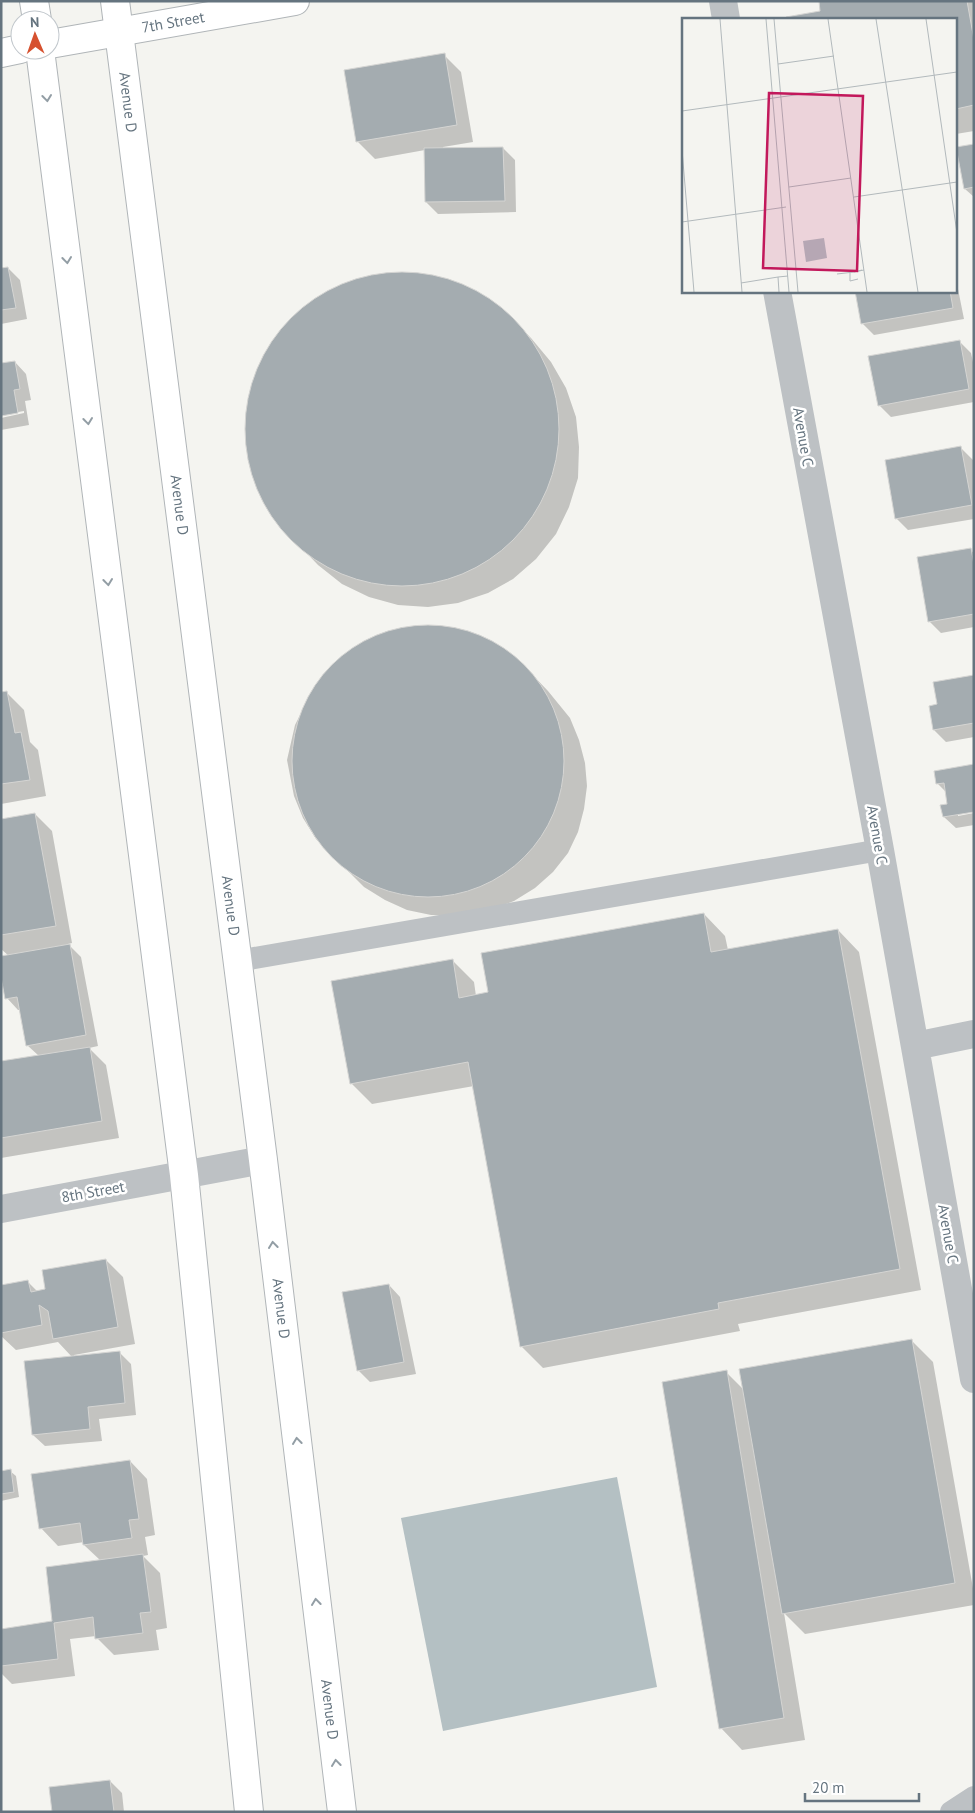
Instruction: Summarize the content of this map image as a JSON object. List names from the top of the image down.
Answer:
{
  "streets": {
    "street": [
      "7th Street",
      "Avenue D",
      "Avenue C",
      "8th Street"
    ]
  },
  "crossings": [
    ["7th Street", "Avenue D"],
    ["Avenue D", "8th Street"]
  ],
  "scale_bar": "20 m",
  "north": "top"
}
